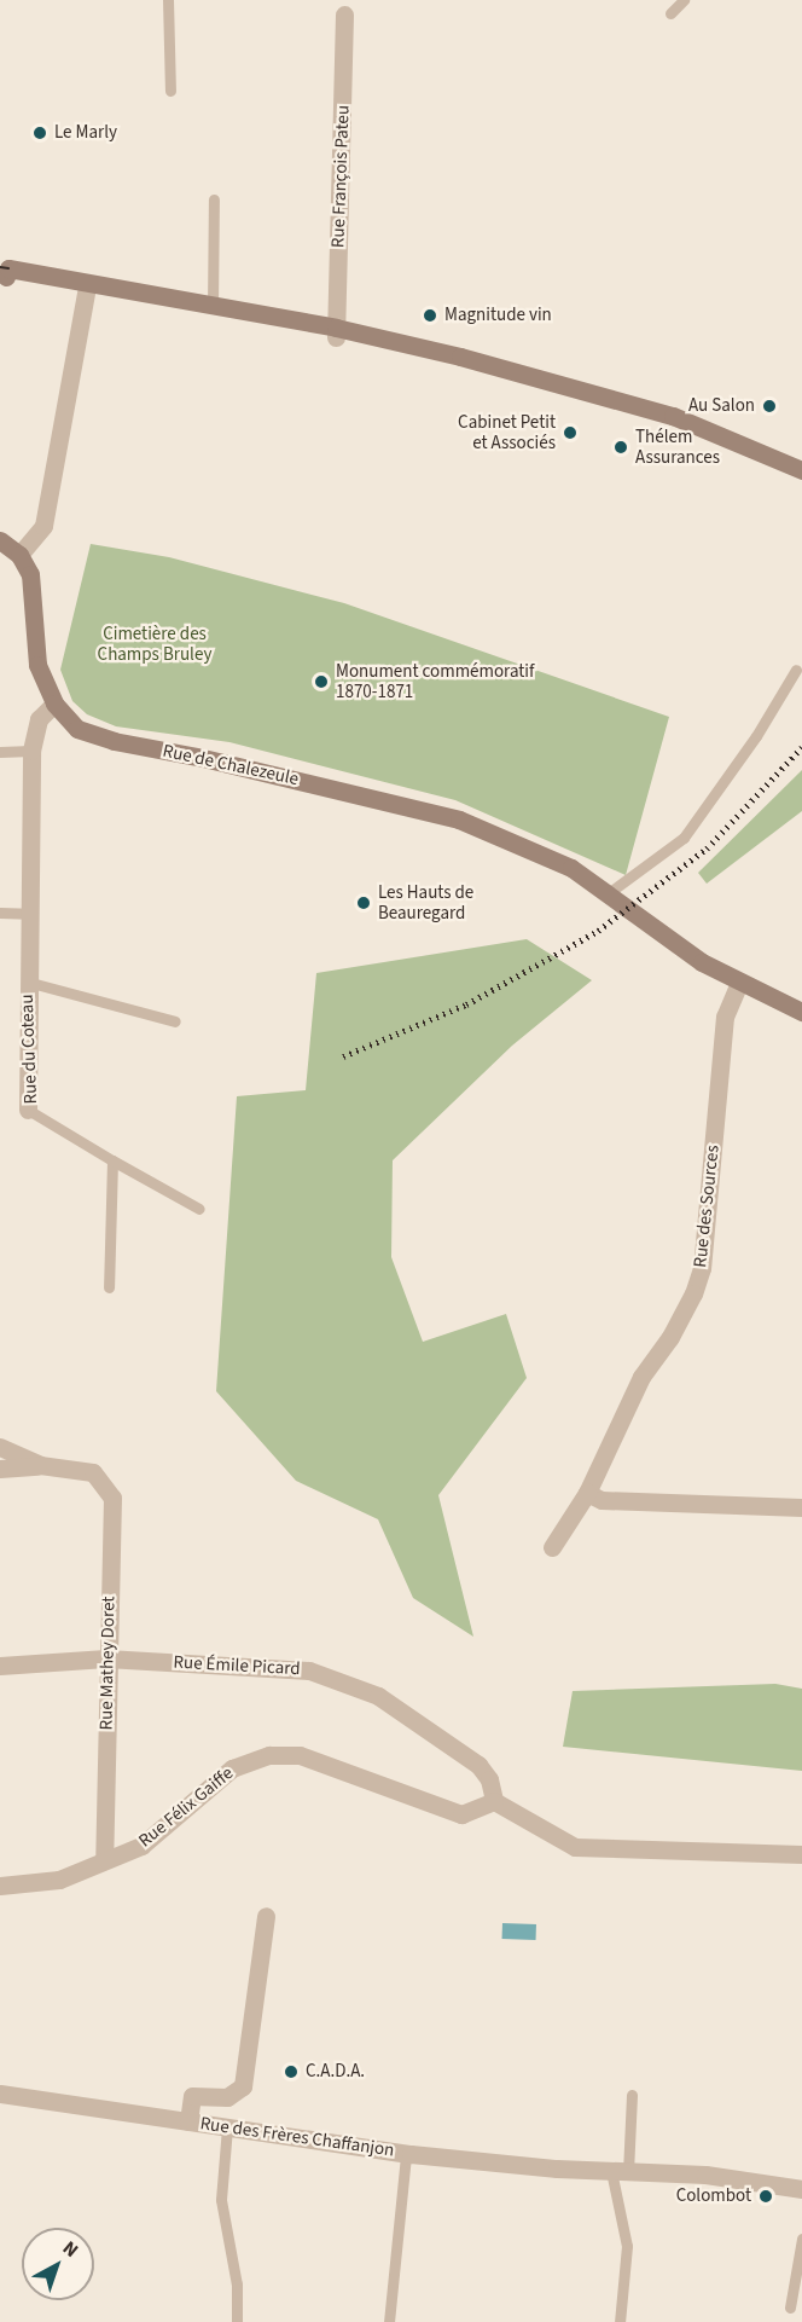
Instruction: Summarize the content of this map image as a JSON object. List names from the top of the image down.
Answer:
{
  "streets": {
    "street": [
      "Rue François Pateu",
      "Rue de Chalezeule",
      "Rue du Coteau",
      "Rue des Sources",
      "Rue Mathey Doret",
      "Rue Émile Picard",
      "Rue Félix Gaiffe",
      "Rue des Frères Chaffanjon"
    ]
  },
  "crossings": [
    ["Rue de Chalezeule", "Rue du Coteau"],
    ["Rue de Chalezeule", "Rue des Sources"],
    ["Rue Mathey Doret", "Rue Émile Picard"],
    ["Rue Mathey Doret", "Rue Félix Gaiffe"],
    ["Rue Émile Picard", "Rue Félix Gaiffe"]
  ],
  "parks": ["Cimetière des Champs Bruley"],
  "places": [
    "Le Marly",
    "Magnitude vin",
    "Au Salon",
    "Cabinet Petit et Associés",
    "Thélem Assurances",
    "Monument commémoratif 1870-1871",
    "Les Hauts de Beauregard",
    "C.A.D.A.",
    "Colombot"
  ],
  "north": "top right"
}
